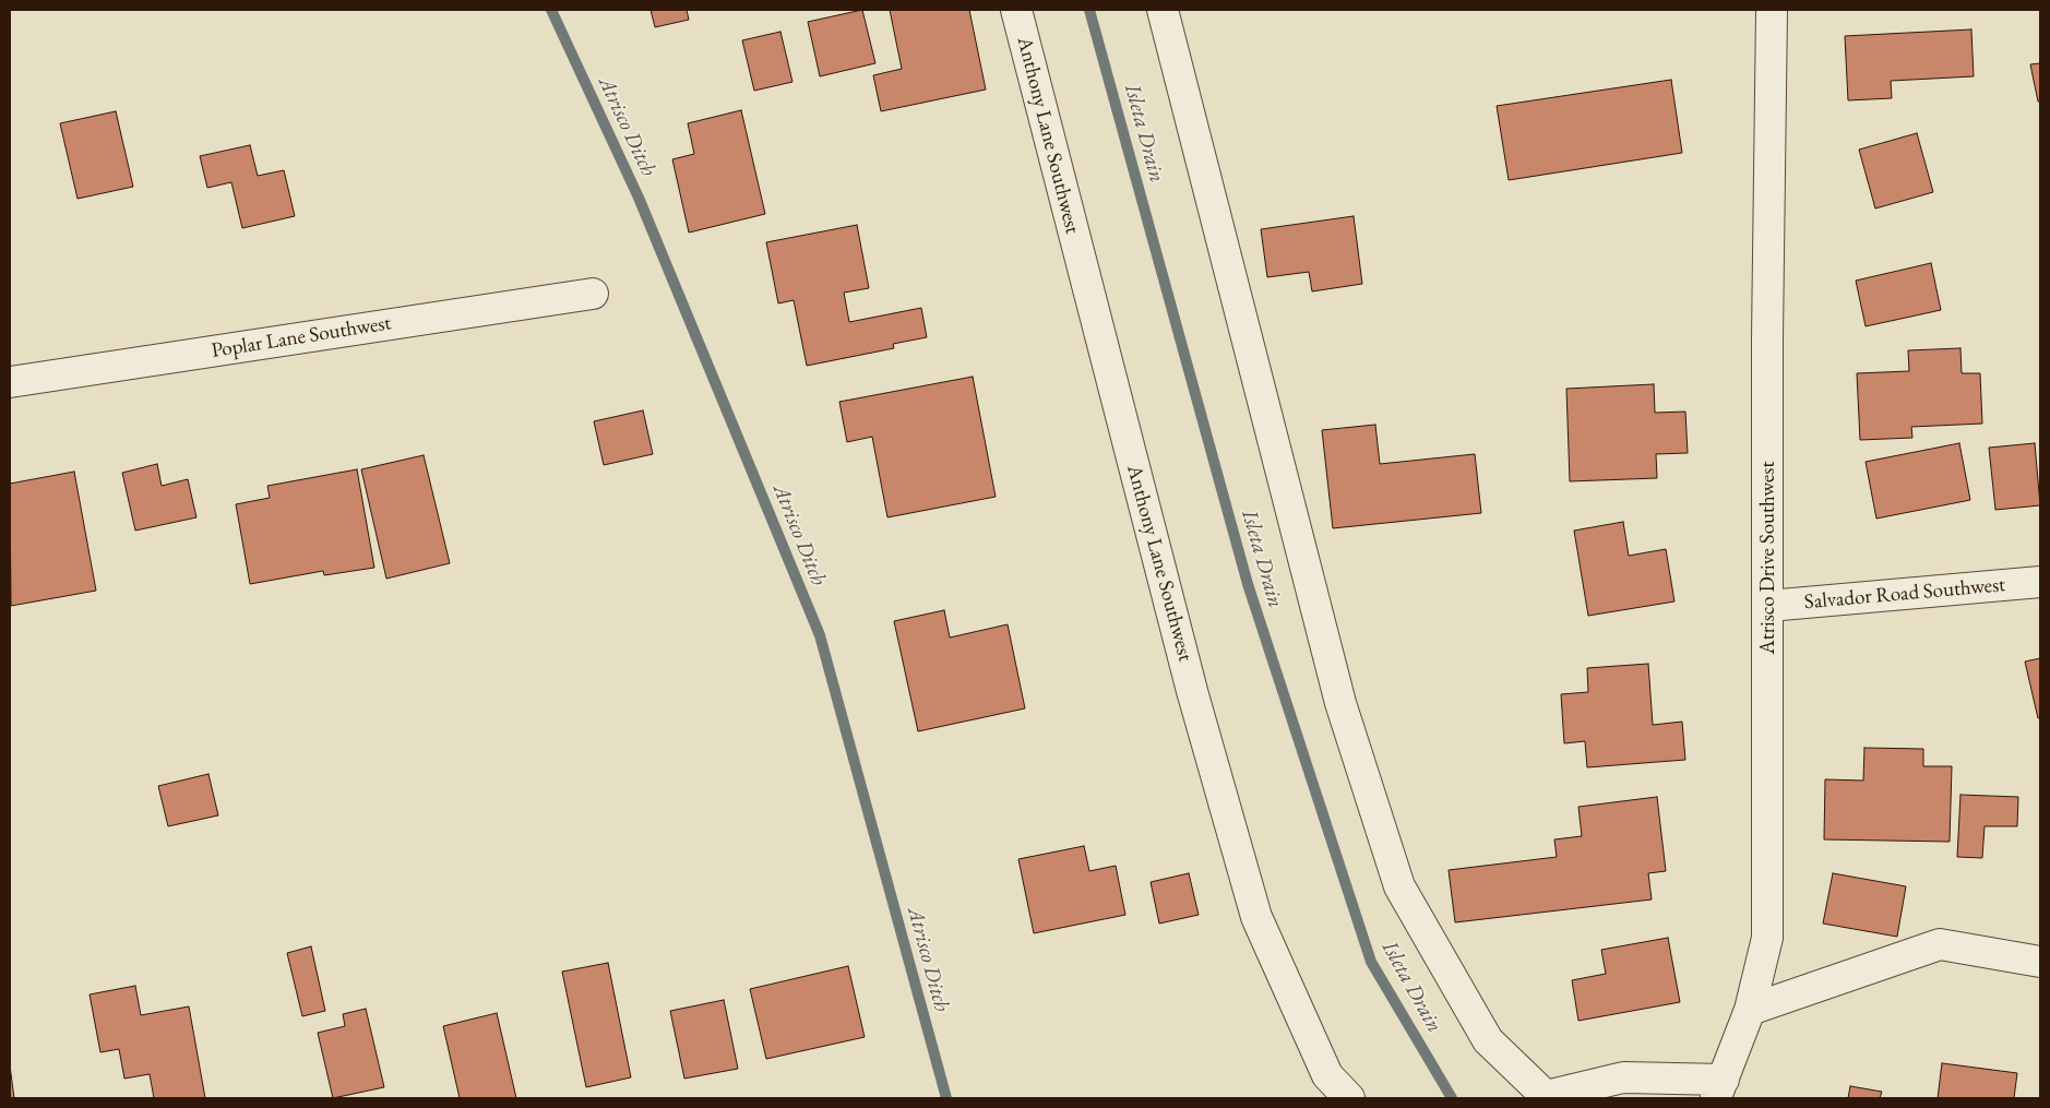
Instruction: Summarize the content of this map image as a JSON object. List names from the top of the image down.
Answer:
{
  "streets": {
    "street": [
      "Anthony Lane Southwest",
      "Poplar Lane Southwest",
      "Atrisco Drive Southwest",
      "Salvador Road Southwest"
    ]
  },
  "crossings": [
    ["Atrisco Drive Southwest", "Salvador Road Southwest"]
  ],
  "water": ["Atrisco Ditch", "Isleta Drain"]
}
